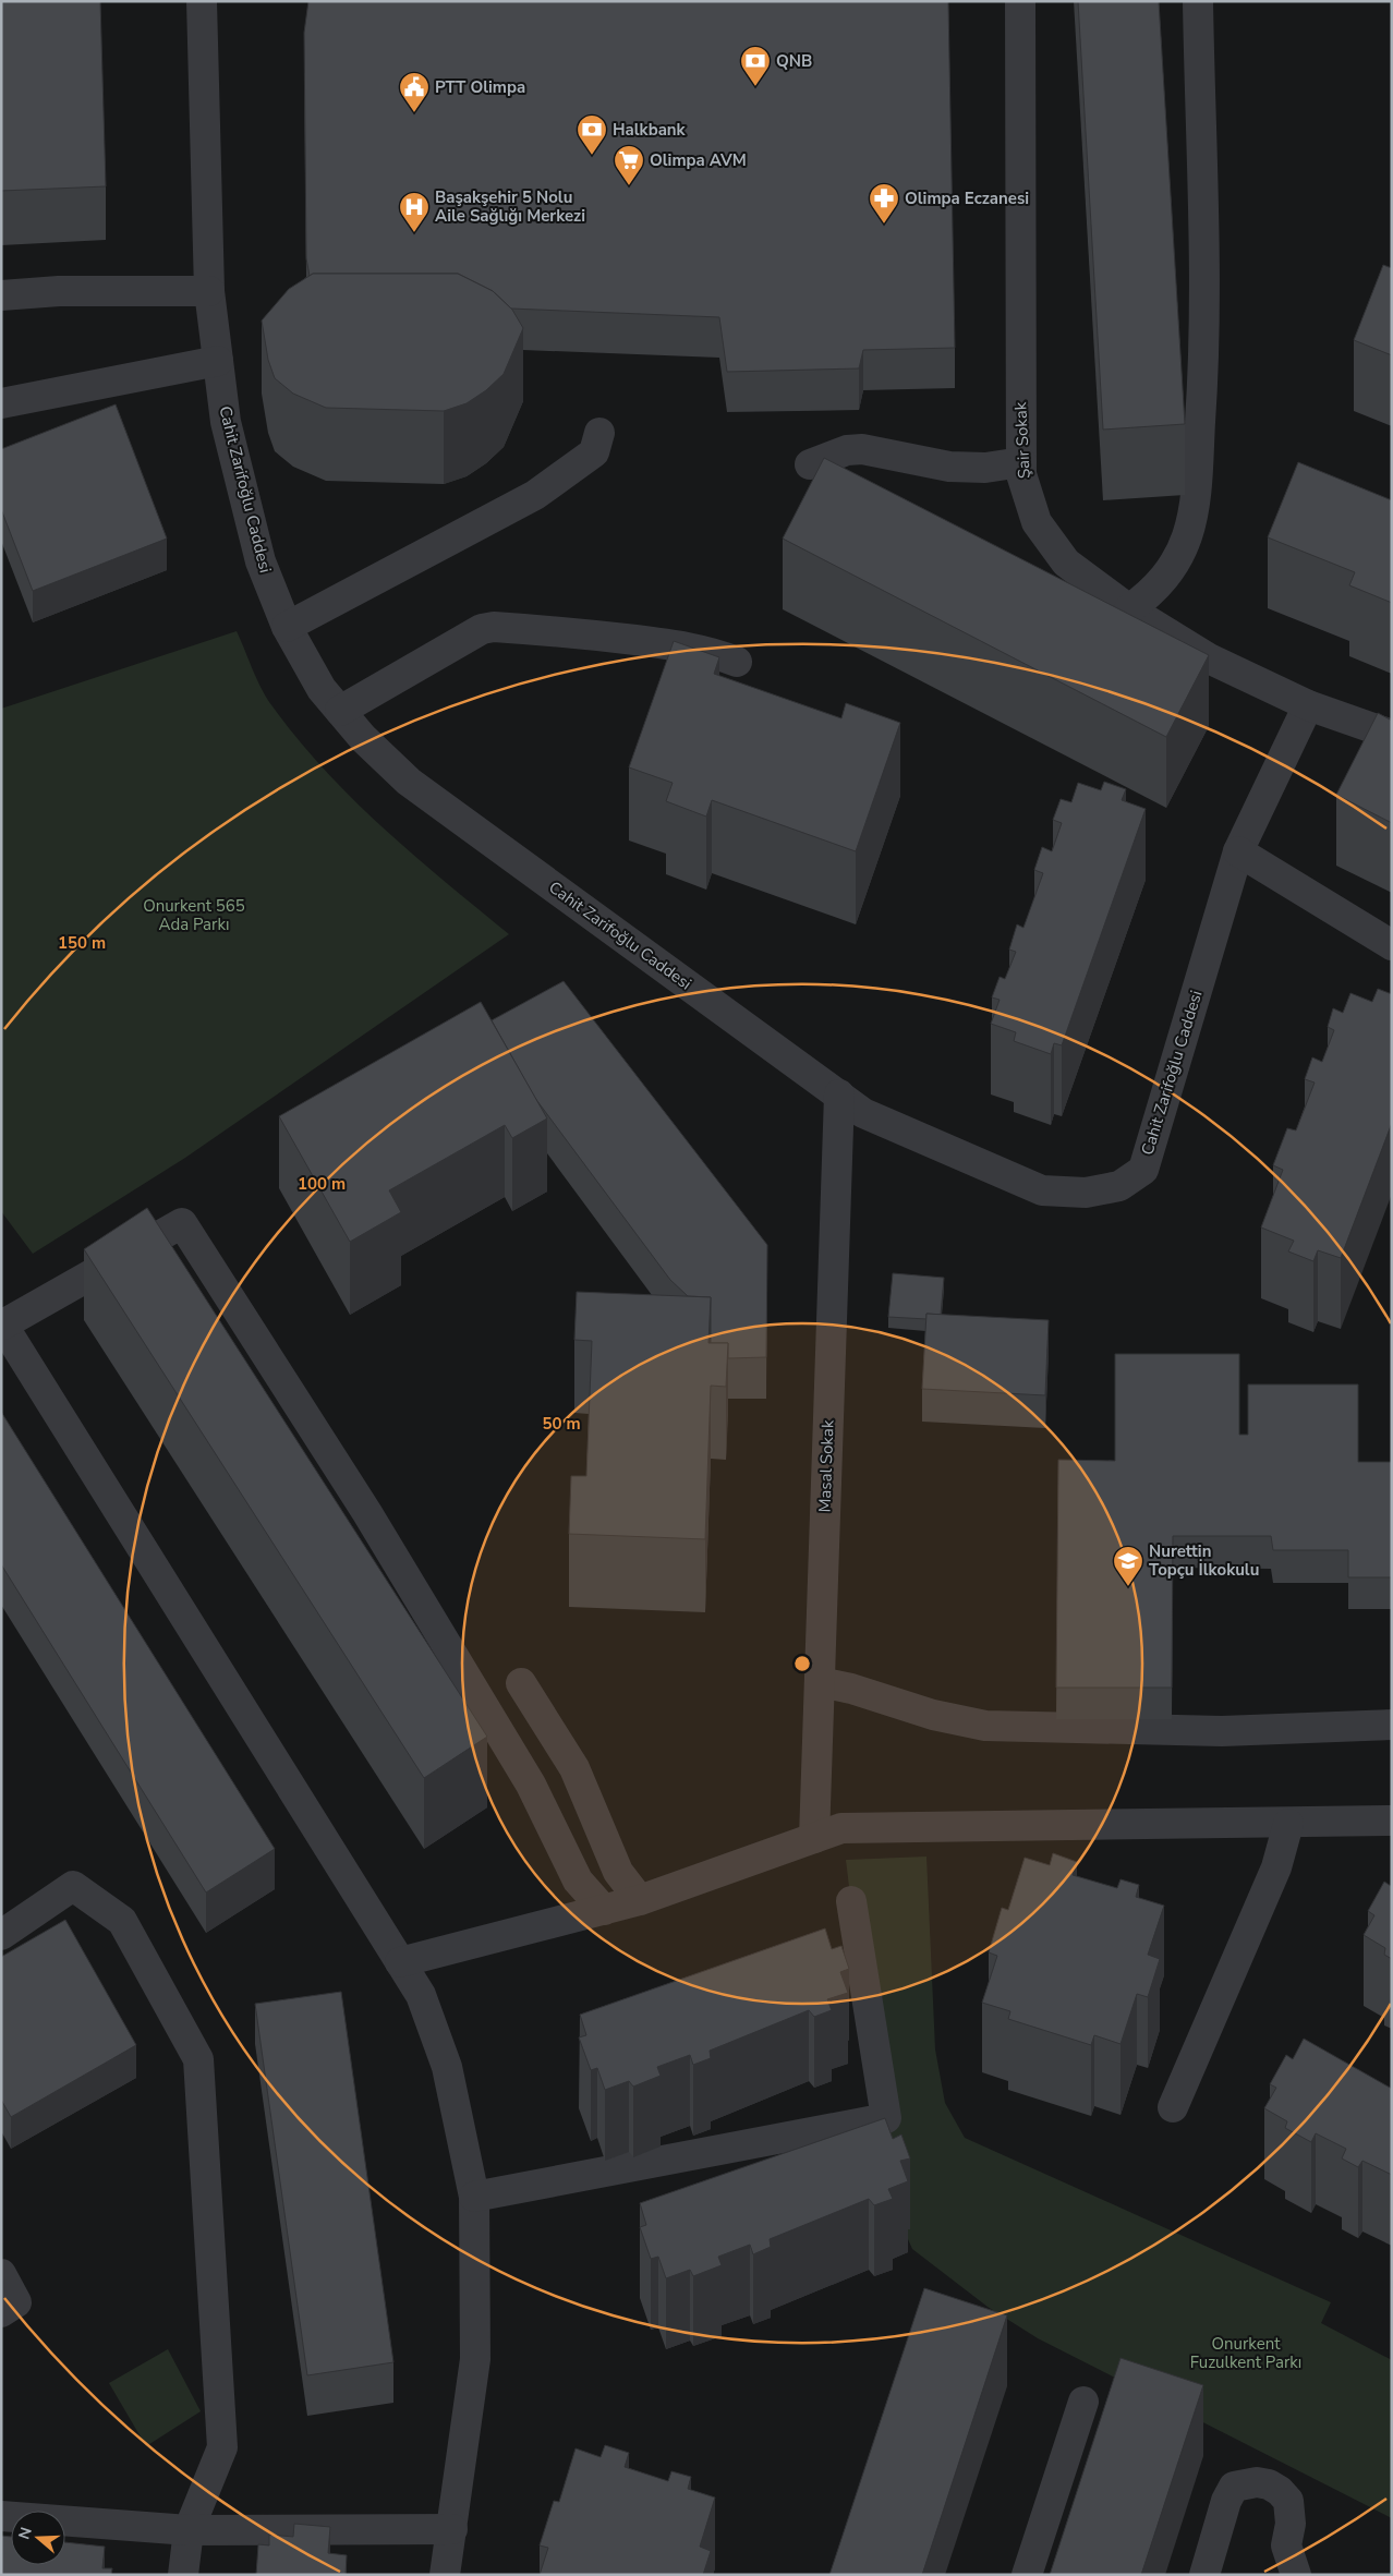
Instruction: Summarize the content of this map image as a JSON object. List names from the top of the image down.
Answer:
{
  "streets": {
    "street": ["Şair Sokak", "Cahit Zarifoğlu Caddesi", "Masal Sokak"]
  },
  "crossings": [
    ["Şair Sokak", "Cahit Zarifoğlu Caddesi"],
    ["Cahit Zarifoğlu Caddesi", "Masal Sokak"]
  ],
  "parks": ["Onurkent 565 Ada Parkı", "Onurkent Fuzulkent Parkı"],
  "places": {
    "bank": ["QNB", "Halkbank"],
    "public building": ["PTT Olimpa"],
    "supermarket": ["Olimpa AVM"],
    "pharmacy": ["Olimpa Eczanesi"],
    "hospital": ["Başakşehir 5 Nolu Aile Sağlığı Merkezi"],
    "school or university": ["Nurettin Topçu İlkokulu"]
  },
  "north": "left",
  "rings": ["150 m", "100 m", "50 m"]
}
